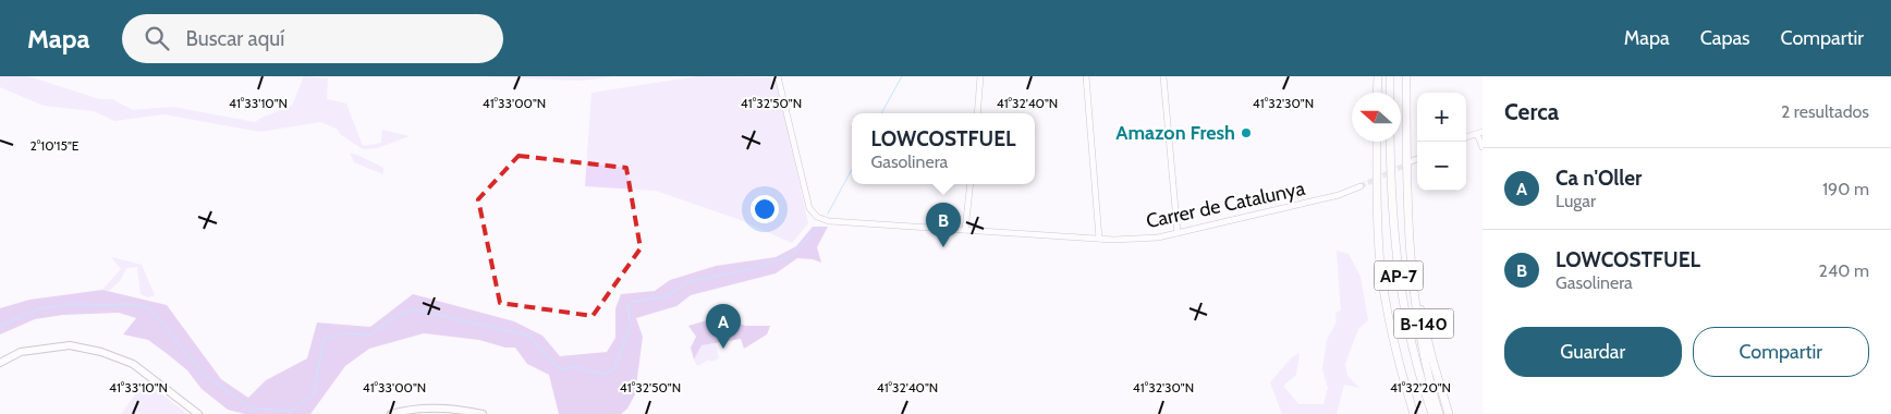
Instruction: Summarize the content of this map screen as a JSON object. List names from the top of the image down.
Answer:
{
  "streets": {
    "highway": ["AP-7", "B-140"],
    "street": ["Carrer de Catalunya"]
  },
  "places": ["Amazon Fresh"],
  "north": "left",
  "page": {
    "header": "Mapa",
    "search": "Buscar aquí",
    "nav": ["Mapa", "Capas", "Compartir"],
    "heading": ["Cerca", "2 resultados"],
    "map_buttons": ["+", "−"],
    "popup": ["LOWCOSTFUEL", "Gasolinera"],
    "list": [
      {
        "mark": "A",
        "name": "Ca n'Oller",
        "note": "Lugar",
        "value": "190 m"
      },
      {
        "mark": "B",
        "name": "LOWCOSTFUEL",
        "note": "Gasolinera",
        "value": "240 m"
      }
    ],
    "pins": ["B", "A"],
    "buttons": ["Guardar", "Compartir"]
  },
  "coordinates": [
    "41°33'10\"N",
    "41°33'00\"N",
    "41°32'50\"N",
    "41°32'40\"N",
    "41°32'30\"N",
    "2°10'15\"E",
    "41°32'20\"N"
  ]
}
